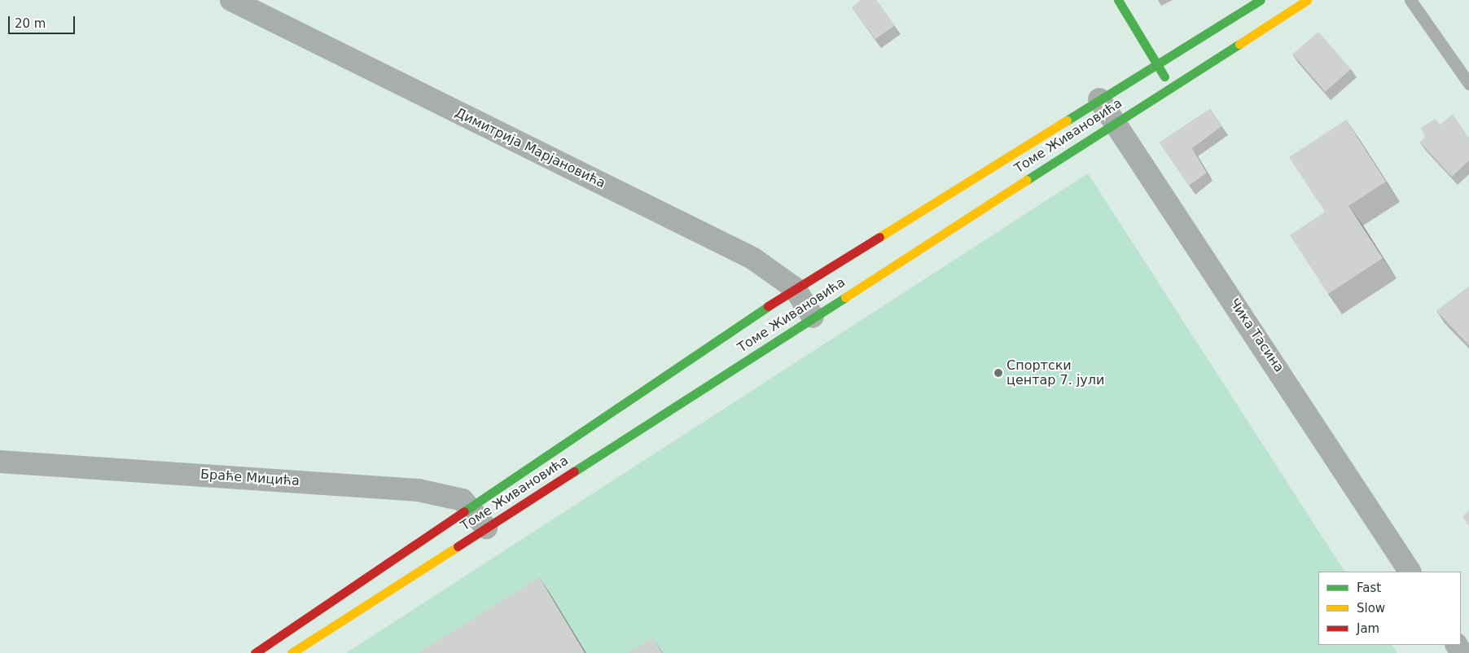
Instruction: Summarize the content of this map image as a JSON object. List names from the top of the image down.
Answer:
{
  "streets": {
    "main road": ["Томе Живановића"],
    "street": ["Димитрија Марјановића", "Чика Тасина", "Браће Мицића"]
  },
  "crossings": [
    ["Томе Живановића", "Димитрија Марјановића"],
    ["Томе Живановића", "Чика Тасина"],
    ["Томе Живановића", "Браће Мицића"]
  ],
  "places": ["Спортски центар 7. јули"],
  "legend": ["Fast", "Slow", "Jam"],
  "scale_bar": "20 m"
}
